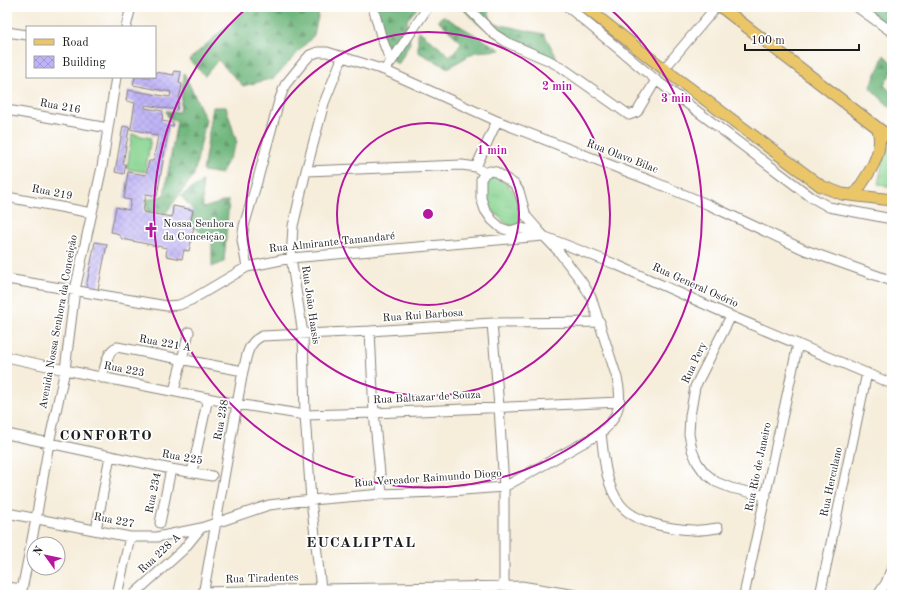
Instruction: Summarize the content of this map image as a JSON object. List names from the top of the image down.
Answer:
{
  "streets": {
    "street": [
      "Rua 216",
      "Rua Olavo Bilac",
      "Rua 219",
      "Rua Almirante Tamandaré",
      "Rua General Osório",
      "Rua João Haasis",
      "Rua Rui Barbosa",
      "Avenida Nossa Senhora da Conceição",
      "Rua 221 A",
      "Rua Pery",
      "Rua 223",
      "Rua Baltazar de Souza",
      "Rua 238",
      "Rua 225",
      "Rua Rio de Janeiro",
      "Rua Vereador Raimundo Diogo",
      "Rua Herculano",
      "Rua 234",
      "Rua 227",
      "Rua 228 A",
      "Rua Tiradentes"
    ]
  },
  "crossings": [
    ["Rua 216", "Avenida Nossa Senhora da Conceição"],
    ["Rua Olavo Bilac", "Rua Almirante Tamandaré"],
    ["Rua Olavo Bilac", "Rua João Haasis"],
    ["Rua 219", "Avenida Nossa Senhora da Conceição"],
    ["Rua Almirante Tamandaré", "Rua General Osório"],
    ["Rua Almirante Tamandaré", "Rua João Haasis"],
    ["Rua Almirante Tamandaré", "Avenida Nossa Senhora da Conceição"],
    ["Rua General Osório", "Rua Pery"],
    ["Rua General Osório", "Rua Rio de Janeiro"],
    ["Rua General Osório", "Rua Vereador Raimundo Diogo"],
    ["Rua General Osório", "Rua Herculano"],
    ["Rua João Haasis", "Rua Rui Barbosa"],
    ["Rua João Haasis", "Rua Baltazar de Souza"],
    ["Rua João Haasis", "Rua Vereador Raimundo Diogo"],
    ["Rua João Haasis", "Rua Tiradentes"],
    ["Rua Rui Barbosa", "Rua 238"],
    ["Rua Rui Barbosa", "Rua Vereador Raimundo Diogo"],
    ["Avenida Nossa Senhora da Conceição", "Rua 223"],
    ["Avenida Nossa Senhora da Conceição", "Rua 225"],
    ["Avenida Nossa Senhora da Conceição", "Rua 227"],
    ["Rua 221 A", "Rua 223"],
    ["Rua 221 A", "Rua 238"],
    ["Rua Pery", "Rua Rio de Janeiro"],
    ["Rua 223", "Rua Baltazar de Souza"],
    ["Rua 223", "Rua 238"],
    ["Rua Baltazar de Souza", "Rua 238"],
    ["Rua Baltazar de Souza", "Rua Vereador Raimundo Diogo"],
    ["Rua 238", "Rua Vereador Raimundo Diogo"],
    ["Rua 238", "Rua 227"],
    ["Rua 238", "Rua Tiradentes"],
    ["Rua 225", "Rua 234"],
    ["Rua Vereador Raimundo Diogo", "Rua 227"],
    ["Rua 227", "Rua 228 A"]
  ],
  "districts": ["CONFORTO", "EUCALIPTAL"],
  "places": {
    "church": ["Nossa Senhora da Conceição"]
  },
  "legend": ["Road", "Building"],
  "scale_bar": "100 m",
  "north": "top left",
  "rings": ["2 min", "3 min", "1 min"]
}
